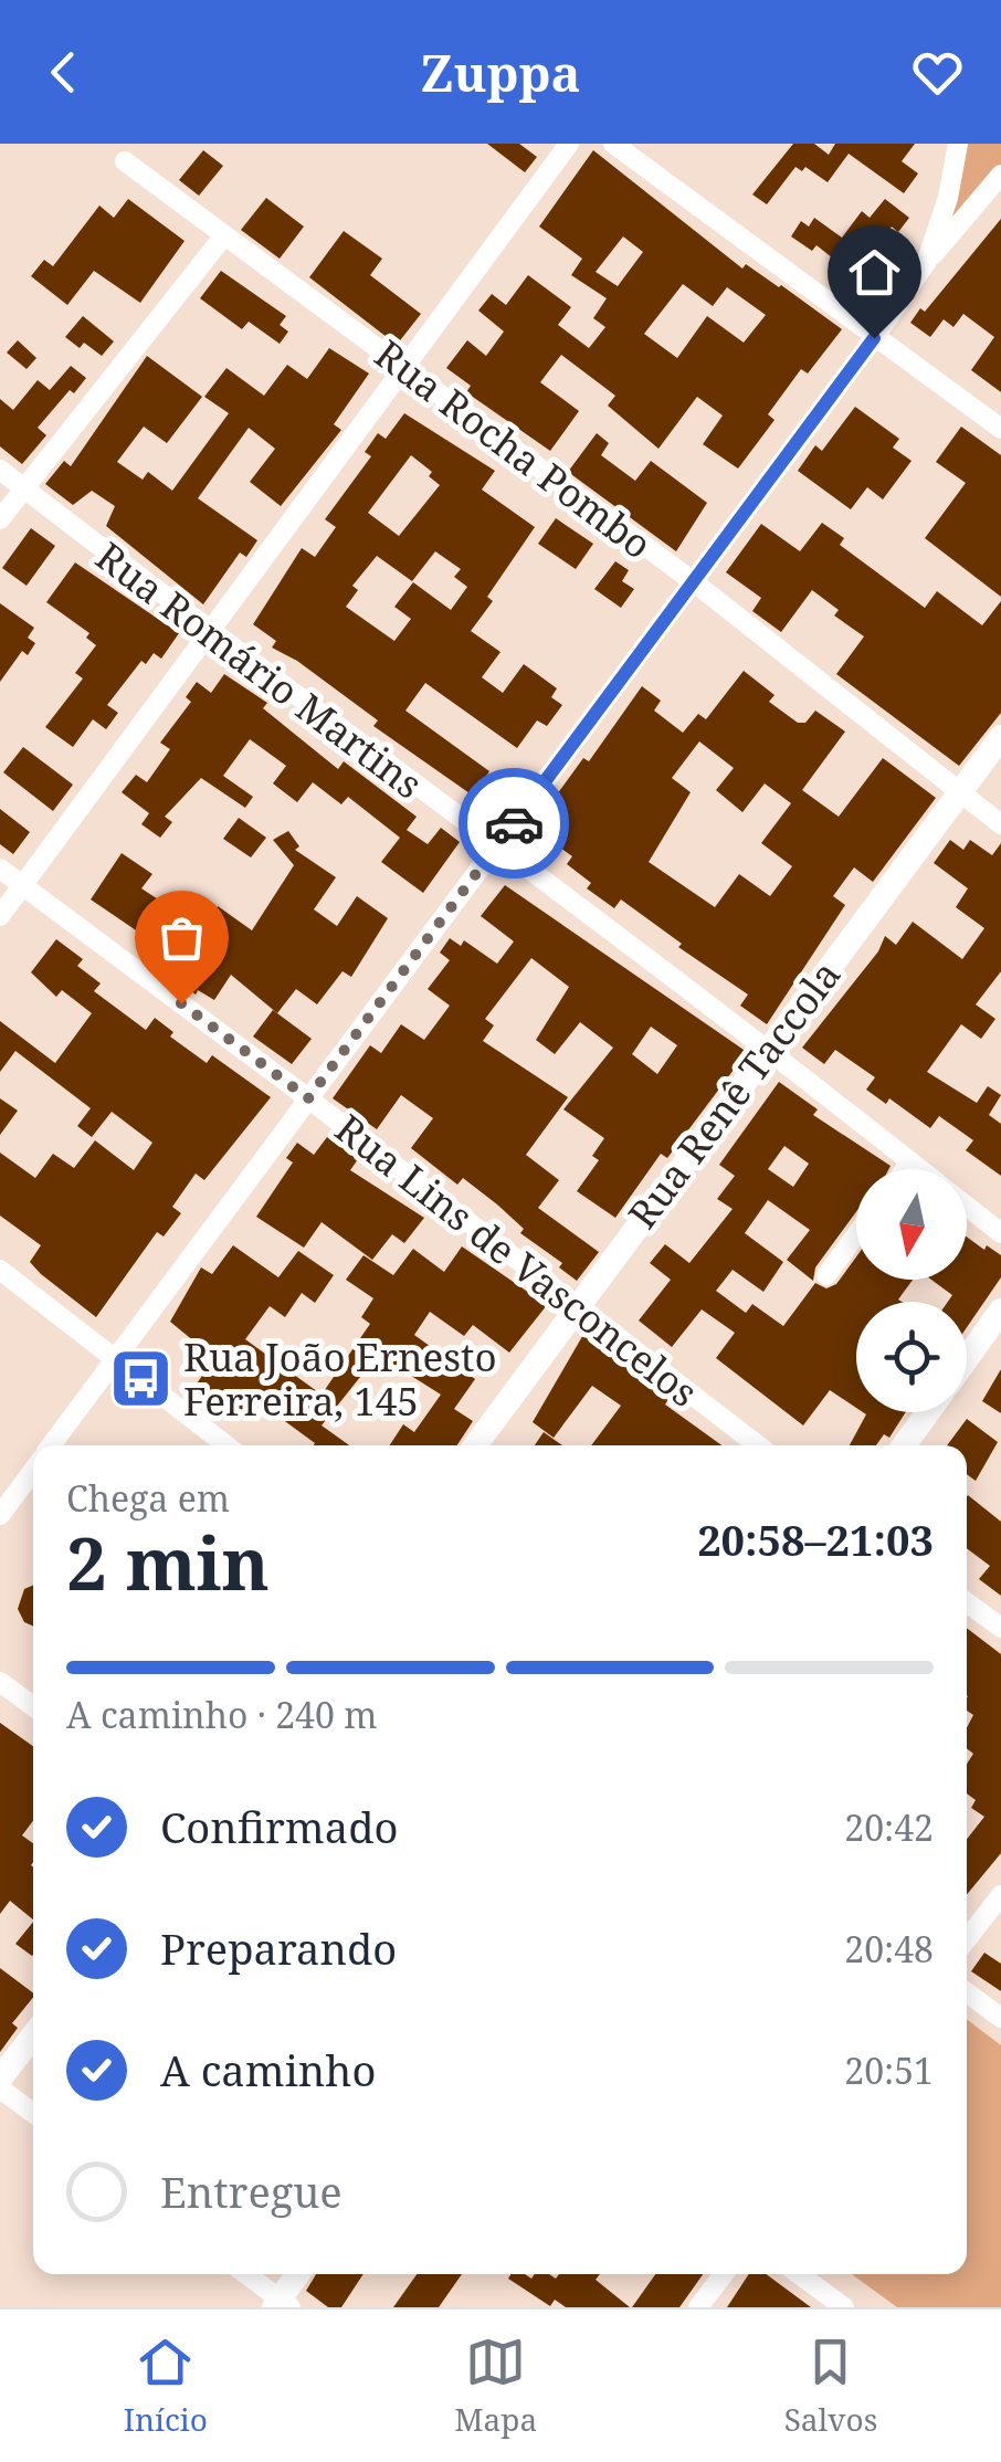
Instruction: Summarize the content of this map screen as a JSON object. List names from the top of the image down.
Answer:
{
  "streets": {
    "main road": ["Rua Renê Taccola"],
    "street": ["Rua Rocha Pombo", "Rua Romário Martins", "Rua Lins de Vasconcelos"]
  },
  "crossings": [
    ["Rua Rocha Pombo", "Rua Renê Taccola"],
    ["Rua Romário Martins", "Rua Renê Taccola"],
    ["Rua Renê Taccola", "Rua Lins de Vasconcelos"]
  ],
  "places": {
    "bus stop": ["Rua João Ernesto Ferreira, 145"]
  },
  "north": "bottom",
  "page": {
    "header": "Zuppa",
    "heading": ["2 min", "Chega em", "20:58–21:03"],
    "bar": "A caminho · 240 m",
    "list": [
      ["Confirmado", "20:42"],
      ["Preparando", "20:48"],
      ["A caminho", "20:51"],
      "Entregue"
    ],
    "tabs": ["Início", "Mapa", "Salvos"]
  }
}
